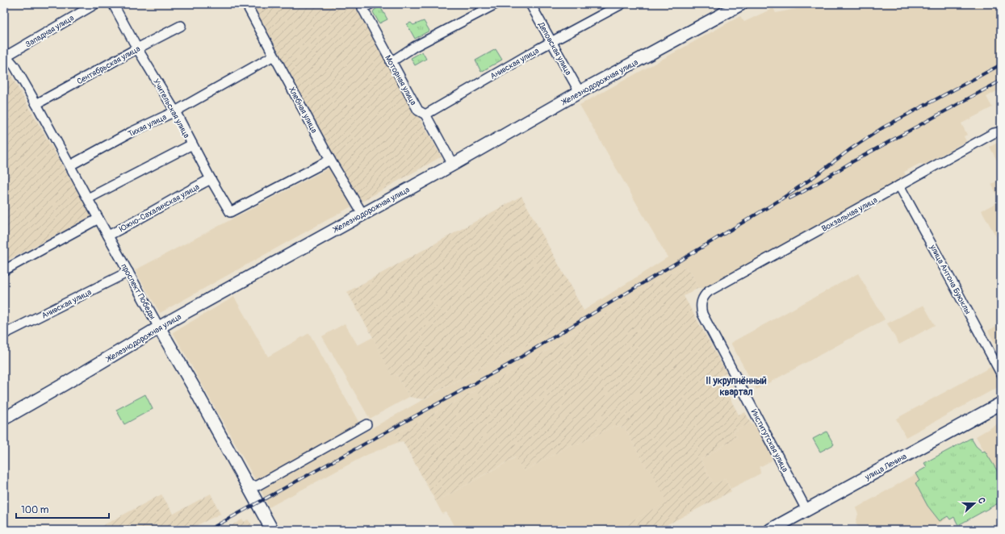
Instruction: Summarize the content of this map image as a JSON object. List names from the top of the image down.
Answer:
{
  "streets": {
    "main road": ["Железнодорожная улица", "проспект Победы", "улица Ленина"],
    "street": [
      "Западная улица",
      "Деповская улица",
      "Анивская улица",
      "Сентябрьская улица",
      "Моторная улица",
      "Учительская улица",
      "Хлебная улица",
      "Тихая улица",
      "Южно-Сахалинская улица",
      "Вокзальная улица",
      "улица Антона Буюклы",
      "Институтская улица"
    ]
  },
  "crossings": [
    ["Западная улица", "проспект Победы"],
    ["Деповская улица", "Анивская улица"],
    ["Деповская улица", "Железнодорожная улица"],
    ["Анивская улица", "Моторная улица"],
    ["Анивская улица", "проспект Победы"],
    ["Сентябрьская улица", "Учительская улица"],
    ["Сентябрьская улица", "проспект Победы"],
    ["Моторная улица", "Железнодорожная улица"],
    ["Железнодорожная улица", "Хлебная улица"],
    ["Железнодорожная улица", "проспект Победы"],
    ["Учительская улица", "Хлебная улица"],
    ["Учительская улица", "Тихая улица"],
    ["Учительская улица", "Южно-Сахалинская улица"],
    ["Хлебная улица", "Тихая улица"],
    ["Тихая улица", "проспект Победы"],
    ["Южно-Сахалинская улица", "проспект Победы"],
    ["Вокзальная улица", "улица Антона Буюклы"],
    ["Вокзальная улица", "Институтская улица"],
    ["Институтская улица", "улица Ленина"]
  ],
  "districts": ["II укрупнённый квартал"],
  "scale_bar": "100 m",
  "north": "right"
}
